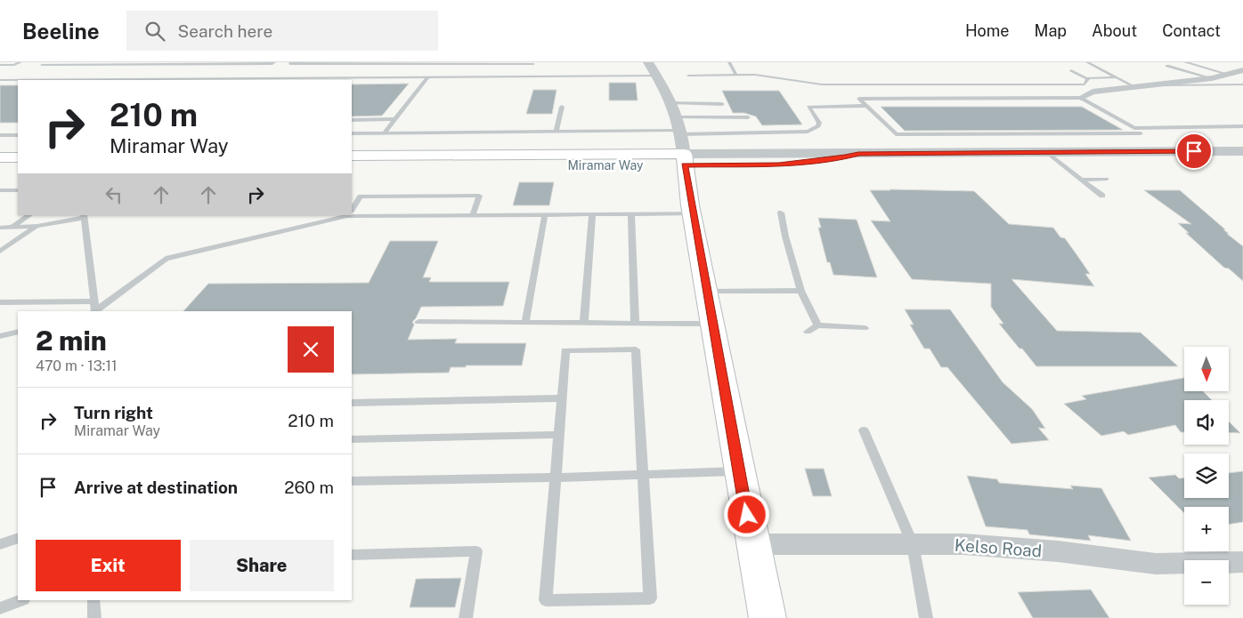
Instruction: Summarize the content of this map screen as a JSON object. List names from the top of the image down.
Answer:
{
  "streets": {
    "main road": ["Miramar Way"],
    "street": ["Kelso Road"]
  },
  "north": "bottom",
  "page": {
    "header": "Beeline",
    "search": "Search here",
    "nav": [
      "Home",
      "Map",
      "About",
      "Contact"
    ],
    "turn": ["210 m", "Miramar Way"],
    "heading": ["2 min", "470 m · 13:11"],
    "map_buttons": ["+", "−"],
    "list": [
      {
        "name": "Turn right",
        "note": "Miramar Way",
        "value": "210 m"
      },
      {
        "name": "Arrive at destination",
        "value": "260 m"
      }
    ],
    "buttons": ["Exit", "Share"]
  }
}
